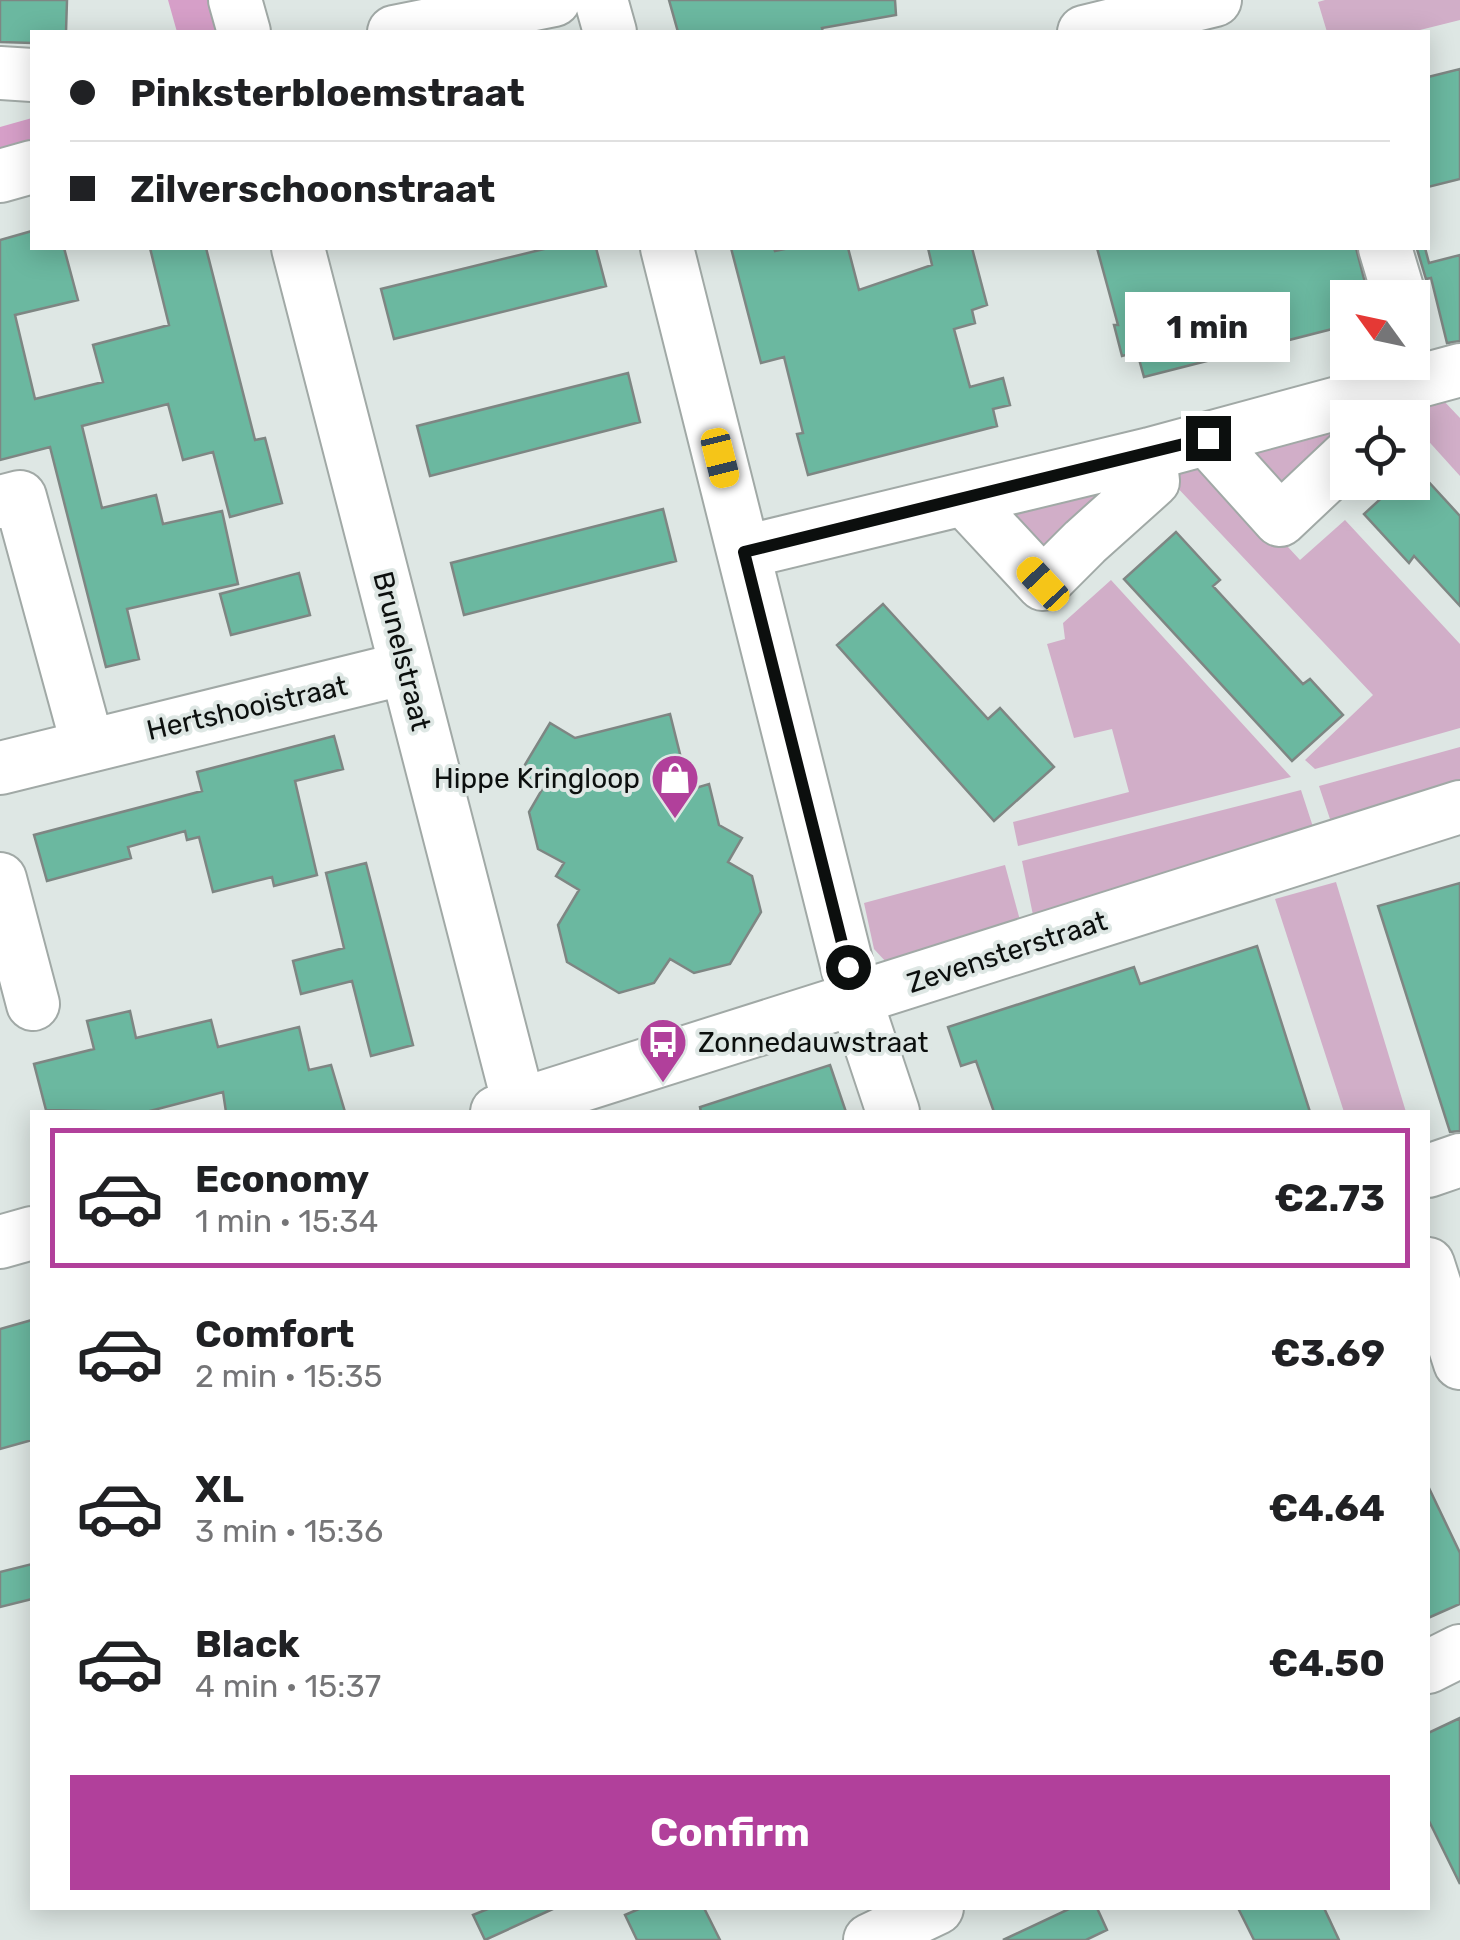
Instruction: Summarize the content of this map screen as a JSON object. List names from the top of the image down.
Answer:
{
  "streets": {
    "street": ["Brunelstraat", "Hertshooistraat", "Zevensterstraat"]
  },
  "crossings": [
    ["Brunelstraat", "Hertshooistraat"],
    ["Brunelstraat", "Zevensterstraat"]
  ],
  "places": {
    "shop": ["Hippe Kringloop"],
    "bus stop": ["Zonnedauwstraat"]
  },
  "north": "top left",
  "page": {
    "banner": ["Pinksterbloemstraat", "Zilverschoonstraat"],
    "bubble": "1 min",
    "list": [
      {
        "name": "Economy",
        "note": "1 min · 15:34",
        "value": "€2.73"
      },
      {
        "name": "Comfort",
        "note": "2 min · 15:35",
        "value": "€3.69"
      },
      {
        "name": "XL",
        "note": "3 min · 15:36",
        "value": "€4.64"
      },
      {
        "name": "Black",
        "note": "4 min · 15:37",
        "value": "€4.50"
      }
    ],
    "buttons": "Confirm"
  }
}
